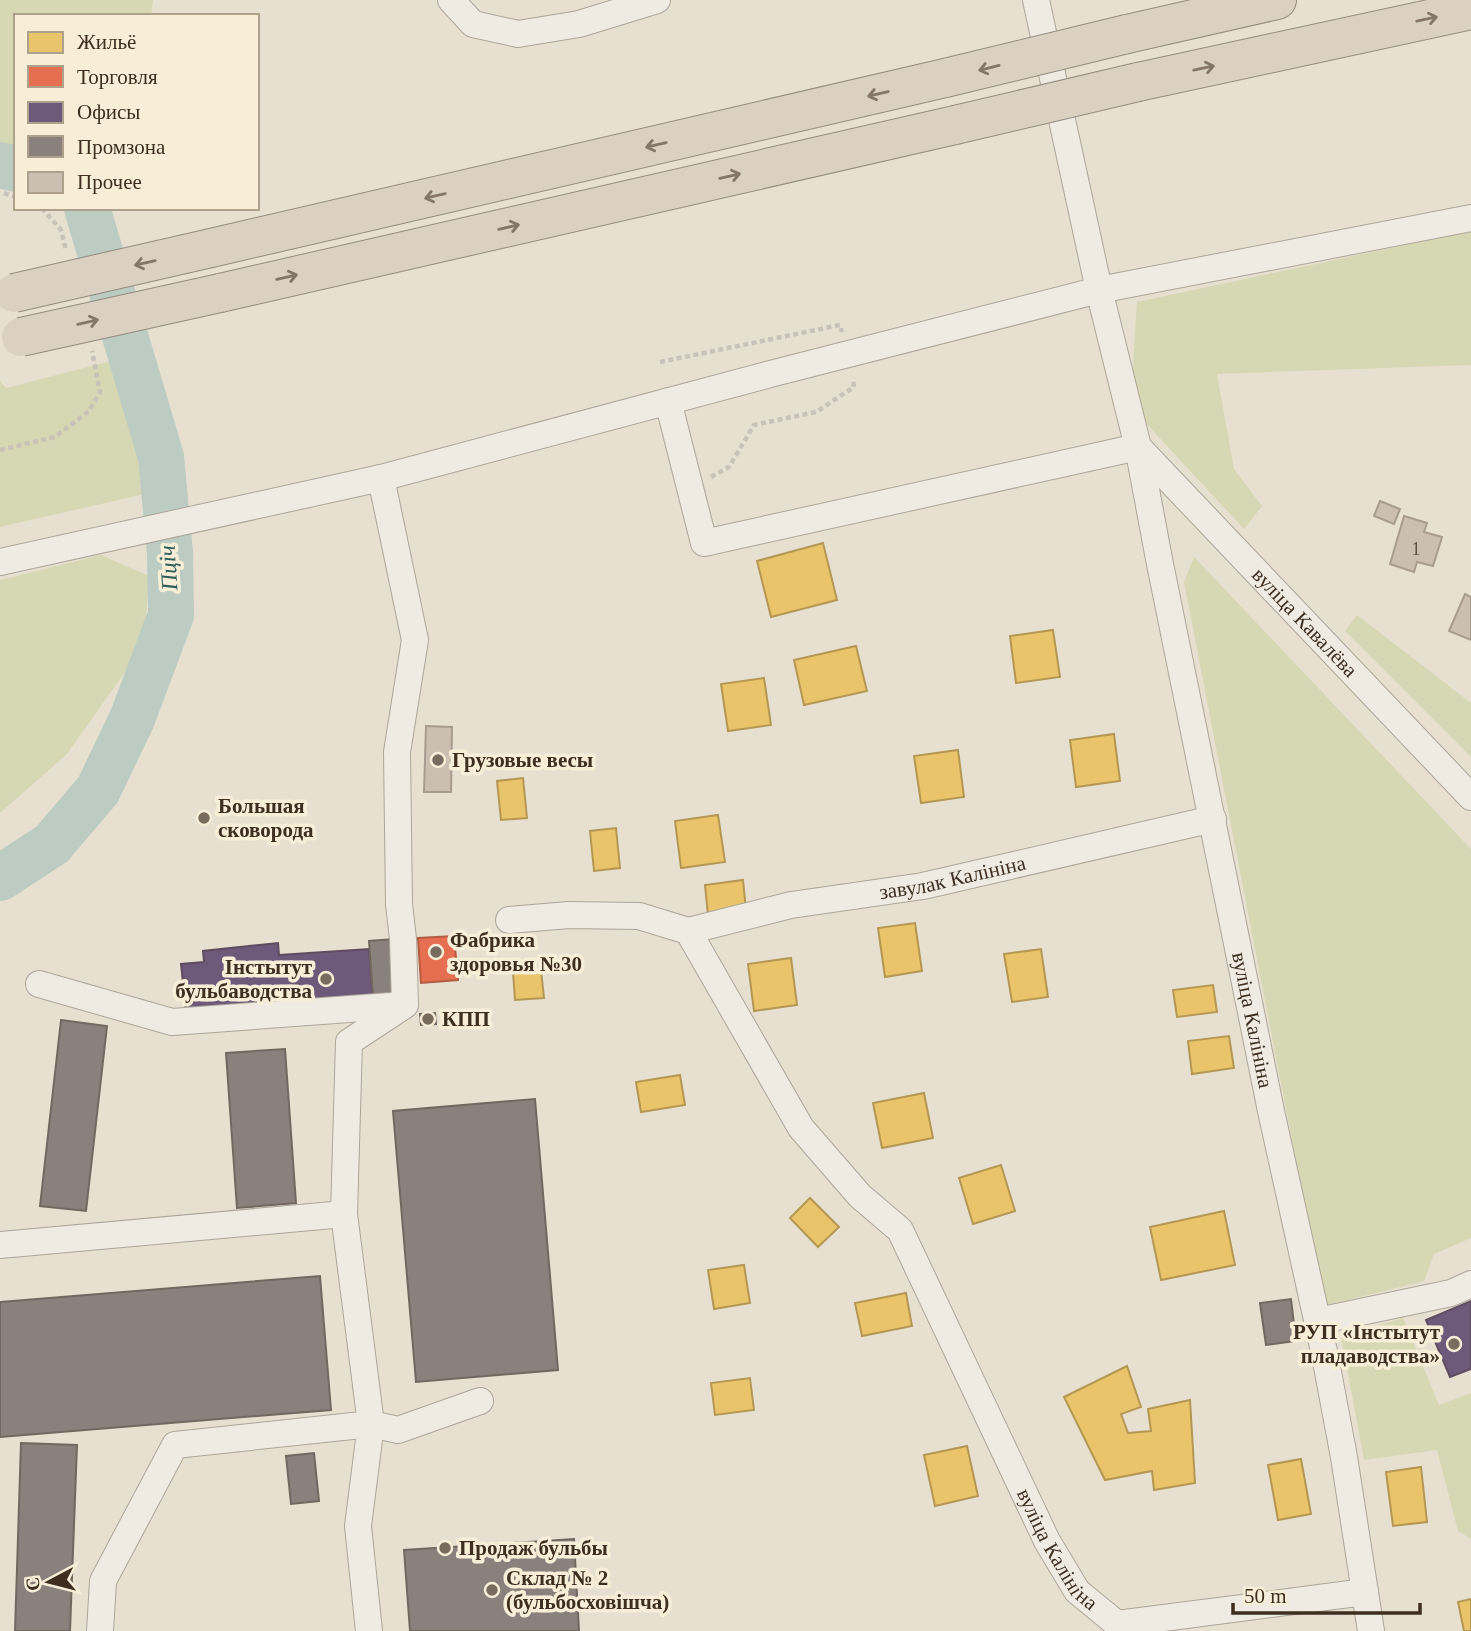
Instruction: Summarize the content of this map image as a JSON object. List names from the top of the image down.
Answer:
{
  "streets": {
    "street": ["вуліца Кавалёва", "завулак Калініна", "вуліца Калініна"]
  },
  "crossings": [
    ["вуліца Кавалёва", "вуліца Калініна"],
    ["завулак Калініна", "вуліца Калініна"]
  ],
  "water": ["Пціч"],
  "places": [
    "Грузовые весы",
    "Большая сковорода",
    "Фабрика здоровья №30",
    "Інстытут бульбаводства",
    "КПП",
    "РУП «Інстытут пладаводства»",
    "Продаж бульбы",
    "Склад № 2 (бульбосховішча)"
  ],
  "house_numbers": ["1"],
  "legend": [
    "Жильё",
    "Торговля",
    "Офисы",
    "Промзона",
    "Прочее"
  ],
  "scale_bar": "50 m",
  "north": "left"
}
